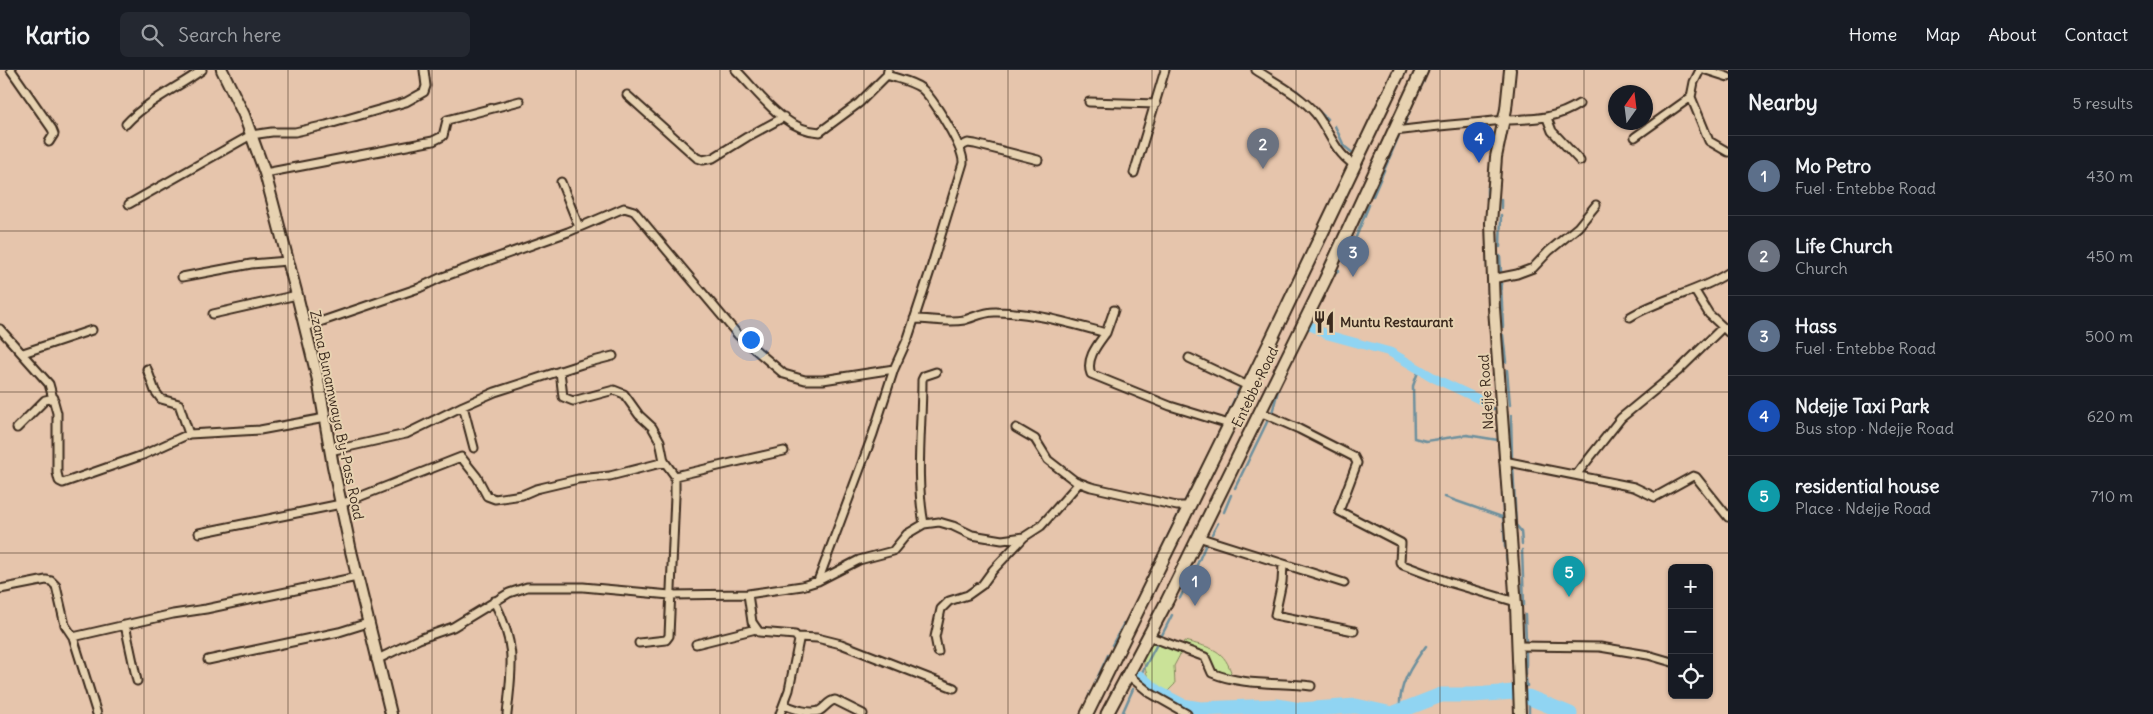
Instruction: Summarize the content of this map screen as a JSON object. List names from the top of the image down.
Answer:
{
  "streets": {
    "main road": ["Entebbe Road"],
    "street": ["Ndejje Road", "Zzana Bunamwaya By-Pass Road"]
  },
  "places": {
    "restaurant": ["Muntu Restaurant"]
  },
  "north": "top",
  "page": {
    "header": "Kartio",
    "search": "Search here",
    "nav": [
      "Home",
      "Map",
      "About",
      "Contact"
    ],
    "heading": ["Nearby", "5 results"],
    "pins": [
      "4",
      "2",
      "3",
      "5",
      "1"
    ],
    "list": [
      {
        "mark": "1",
        "name": "Mo Petro",
        "note": "Fuel · Entebbe Road",
        "value": "430 m"
      },
      {
        "mark": "2",
        "name": "Life Church",
        "note": "Church",
        "value": "450 m"
      },
      {
        "mark": "3",
        "name": "Hass",
        "note": "Fuel · Entebbe Road",
        "value": "500 m"
      },
      {
        "mark": "4",
        "name": "Ndejje Taxi Park",
        "note": "Bus stop · Ndejje Road",
        "value": "620 m"
      },
      {
        "mark": "5",
        "name": "residential house",
        "note": "Place · Ndejje Road",
        "value": "710 m"
      }
    ],
    "map_buttons": ["+", "−"]
  }
}
